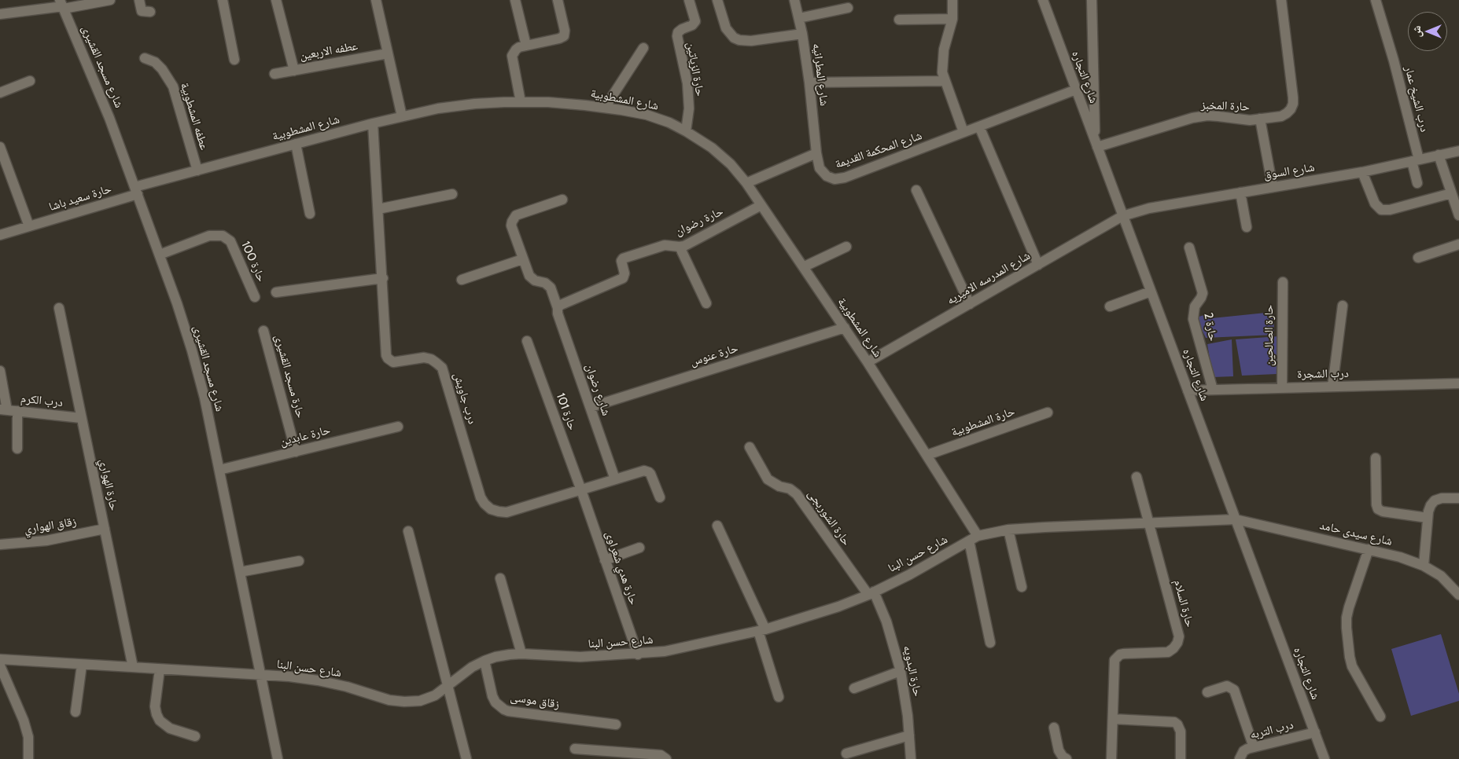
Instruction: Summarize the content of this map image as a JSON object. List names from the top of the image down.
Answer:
{
  "streets": {
    "street": [
      "عطفه الاربعين",
      "شارع مسجد القشيرى",
      "حارة الزياتين",
      "شارع المطرانيه",
      "شارع التجاره",
      "درب الشيخ عمار",
      "شارع المشطوبية",
      "حارة المخبز",
      "عطفه المشطوبية",
      "شارع المحكمة القديمة",
      "شارع السوق",
      "حارة سعيد باشا",
      "حارة رضوان",
      "حارة 100",
      "شارع المدرسه الاميريه",
      "حارة 2",
      "حارة الصالحين",
      "حارة عنوس",
      "درب الشجرة",
      "حارة مسجد القشيرى",
      "شارع رضوان",
      "درب جاويش",
      "درب الكرم",
      "حارة 101",
      "حارة المشطوبية",
      "حارة عابدين",
      "حارة الهواري",
      "حارة الشوربجى",
      "زقاق الهواري",
      "شارع سيدى حامد",
      "شارع حسن البنا",
      "حارة هدي شعراوى",
      "حارة السلام",
      "حارة البدويه",
      "زقاق موسى",
      "درب التربه"
    ]
  },
  "crossings": [
    ["شارع مسجد القشيرى", "شارع المشطوبية"],
    ["شارع مسجد القشيرى", "حارة سعيد باشا"],
    ["شارع مسجد القشيرى", "حارة 100"],
    ["شارع مسجد القشيرى", "حارة عابدين"],
    ["شارع مسجد القشيرى", "شارع حسن البنا"],
    ["حارة الزياتين", "شارع المشطوبية"],
    ["شارع المطرانيه", "شارع المحكمة القديمة"],
    ["شارع التجاره", "حارة المخبز"],
    ["شارع التجاره", "شارع المحكمة القديمة"],
    ["شارع التجاره", "شارع السوق"],
    ["شارع التجاره", "شارع المدرسه الاميريه"],
    ["شارع التجاره", "درب الشجرة"],
    ["شارع التجاره", "شارع سيدى حامد"],
    ["شارع التجاره", "شارع حسن البنا"],
    ["شارع التجاره", "درب التربه"],
    ["درب الشيخ عمار", "شارع السوق"],
    ["شارع المشطوبية", "عطفه المشطوبية"],
    ["شارع المشطوبية", "حارة سعيد باشا"],
    ["شارع المشطوبية", "حارة رضوان"],
    ["شارع المشطوبية", "شارع المدرسه الاميريه"],
    ["شارع المشطوبية", "حارة عنوس"],
    ["شارع المشطوبية", "درب جاويش"],
    ["شارع المشطوبية", "حارة المشطوبية"],
    ["شارع المشطوبية", "شارع حسن البنا"],
    ["شارع السوق", "شارع المدرسه الاميريه"],
    ["حارة رضوان", "شارع رضوان"],
    ["حارة 2", "درب الشجرة"],
    ["حارة الصالحين", "درب الشجرة"],
    ["حارة عنوس", "شارع رضوان"],
    ["حارة مسجد القشيرى", "حارة عابدين"],
    ["شارع رضوان", "درب جاويش"],
    ["درب جاويش", "حارة 101"],
    ["درب جاويش", "حارة هدي شعراوى"],
    ["درب الكرم", "حارة الهواري"],
    ["حارة 101", "حارة هدي شعراوى"],
    ["حارة الهواري", "زقاق الهواري"],
    ["حارة الهواري", "شارع حسن البنا"],
    ["حارة الشوربجى", "شارع حسن البنا"],
    ["حارة الشوربجى", "حارة البدويه"],
    ["شارع سيدى حامد", "شارع حسن البنا"],
    ["شارع حسن البنا", "حارة هدي شعراوى"],
    ["شارع حسن البنا", "حارة السلام"],
    ["شارع حسن البنا", "حارة البدويه"],
    ["شارع حسن البنا", "زقاق موسى"]
  ],
  "north": "left"
}
